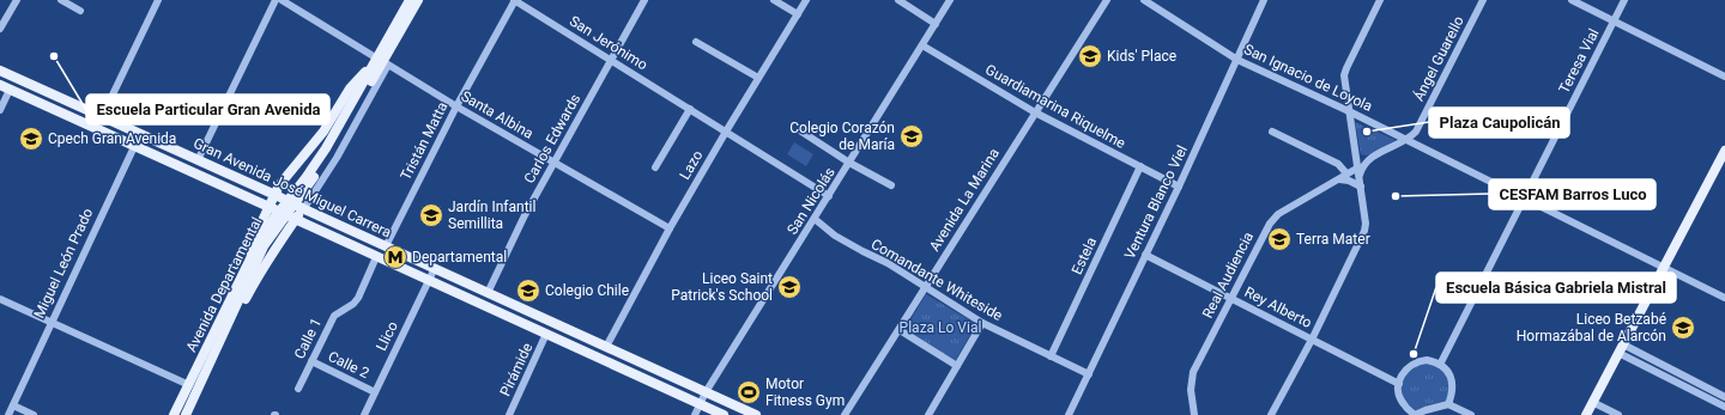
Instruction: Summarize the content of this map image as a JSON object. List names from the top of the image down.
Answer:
{
  "streets": {
    "main road": ["Gran Avenida José Miguel Carrera", "Avenida Departamental"],
    "street": [
      "San Jerónimo",
      "Ángel Guarello",
      "Teresa Vial",
      "San Ignacio de Loyola",
      "Guardiamarina Riquelme",
      "Santa Albina",
      "Carlos Edwards",
      "Tristán Matta",
      "Lazo",
      "Avenida La Marina",
      "San Nicolás",
      "Ventura Blanco Viel",
      "Estela",
      "Miguel León Prado",
      "Real Audiencia",
      "Comandante Whiteside",
      "Rey Alberto",
      "Llico",
      "Calle 1",
      "Calle 2",
      "Pirámide"
    ]
  },
  "crossings": [
    ["San Jerónimo", "Carlos Edwards"],
    ["San Jerónimo", "Tristán Matta"],
    ["San Jerónimo", "Lazo"],
    ["San Jerónimo", "San Nicolás"],
    ["Ángel Guarello", "San Ignacio de Loyola"],
    ["Teresa Vial", "San Ignacio de Loyola"],
    ["Teresa Vial", "Rey Alberto"],
    ["San Ignacio de Loyola", "Ventura Blanco Viel"],
    ["Guardiamarina Riquelme", "Avenida La Marina"],
    ["Guardiamarina Riquelme", "San Nicolás"],
    ["Guardiamarina Riquelme", "Ventura Blanco Viel"],
    ["Guardiamarina Riquelme", "Estela"],
    ["Santa Albina", "Carlos Edwards"],
    ["Santa Albina", "Tristán Matta"],
    ["Santa Albina", "Lazo"],
    ["Carlos Edwards", "Gran Avenida José Miguel Carrera"],
    ["Tristán Matta", "Gran Avenida José Miguel Carrera"],
    ["Lazo", "Gran Avenida José Miguel Carrera"],
    ["Gran Avenida José Miguel Carrera", "San Nicolás"],
    ["Gran Avenida José Miguel Carrera", "Miguel León Prado"],
    ["Gran Avenida José Miguel Carrera", "Llico"],
    ["Gran Avenida José Miguel Carrera", "Calle 1"],
    ["Gran Avenida José Miguel Carrera", "Pirámide"],
    ["Avenida La Marina", "Comandante Whiteside"],
    ["San Nicolás", "Comandante Whiteside"],
    ["Ventura Blanco Viel", "Comandante Whiteside"],
    ["Ventura Blanco Viel", "Rey Alberto"],
    ["Estela", "Comandante Whiteside"],
    ["Real Audiencia", "Rey Alberto"],
    ["Llico", "Calle 2"],
    ["Calle 1", "Calle 2"]
  ],
  "parks": ["Plaza Lo Vial"],
  "places": {
    "other": [
      "Escuela Particular Gran Avenida",
      "Plaza Caupolicán",
      "CESFAM Barros Luco",
      "Escuela Básica Gabriela Mistral"
    ],
    "school or university": [
      "Kids' Place",
      "Colegio Corazón de María",
      "Cpech Gran Avenida",
      "Jardín Infantil Semillita",
      "Terra Mater",
      "Liceo Saint Patrick's School",
      "Colegio Chile",
      "Liceo Betzabé Hormazábal de Alarcón"
    ],
    "metro station": ["Departamental"],
    "sports": ["Motor Fitness Gym"]
  }
}
